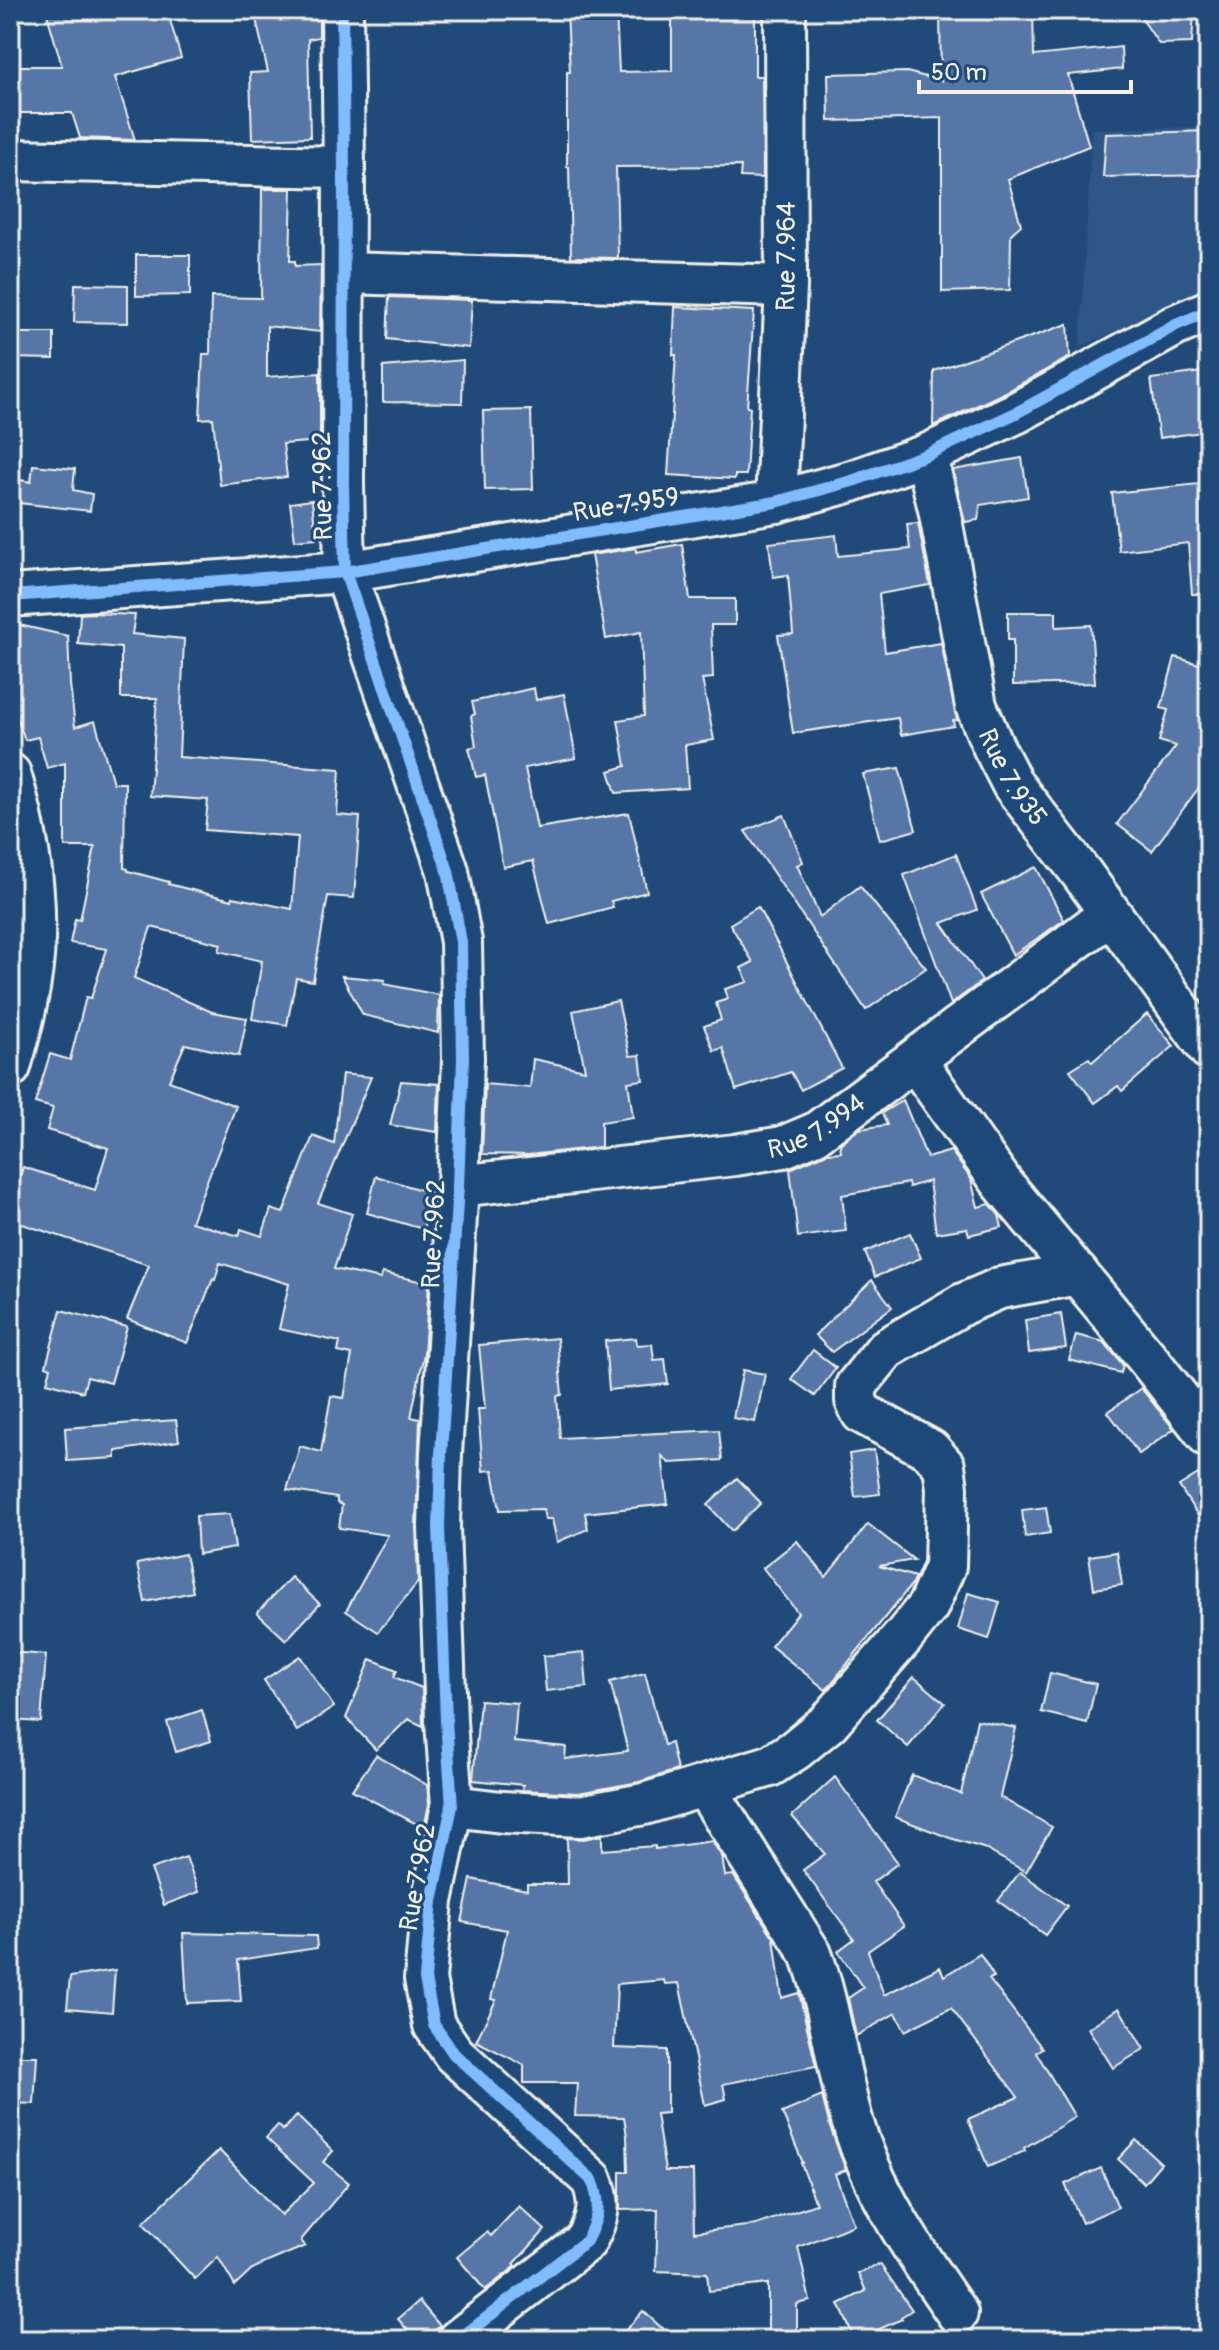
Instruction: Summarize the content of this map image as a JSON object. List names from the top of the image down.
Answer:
{
  "streets": {
    "street": [
      "Rue 7.964",
      "Rue 7.962",
      "Rue 7.959",
      "Rue 7.935",
      "Rue 7.994"
    ]
  },
  "crossings": [
    ["Rue 7.964", "Rue 7.959"],
    ["Rue 7.962", "Rue 7.959"],
    ["Rue 7.962", "Rue 7.994"],
    ["Rue 7.959", "Rue 7.935"],
    ["Rue 7.935", "Rue 7.994"]
  ],
  "scale_bar": "50 m"
}
